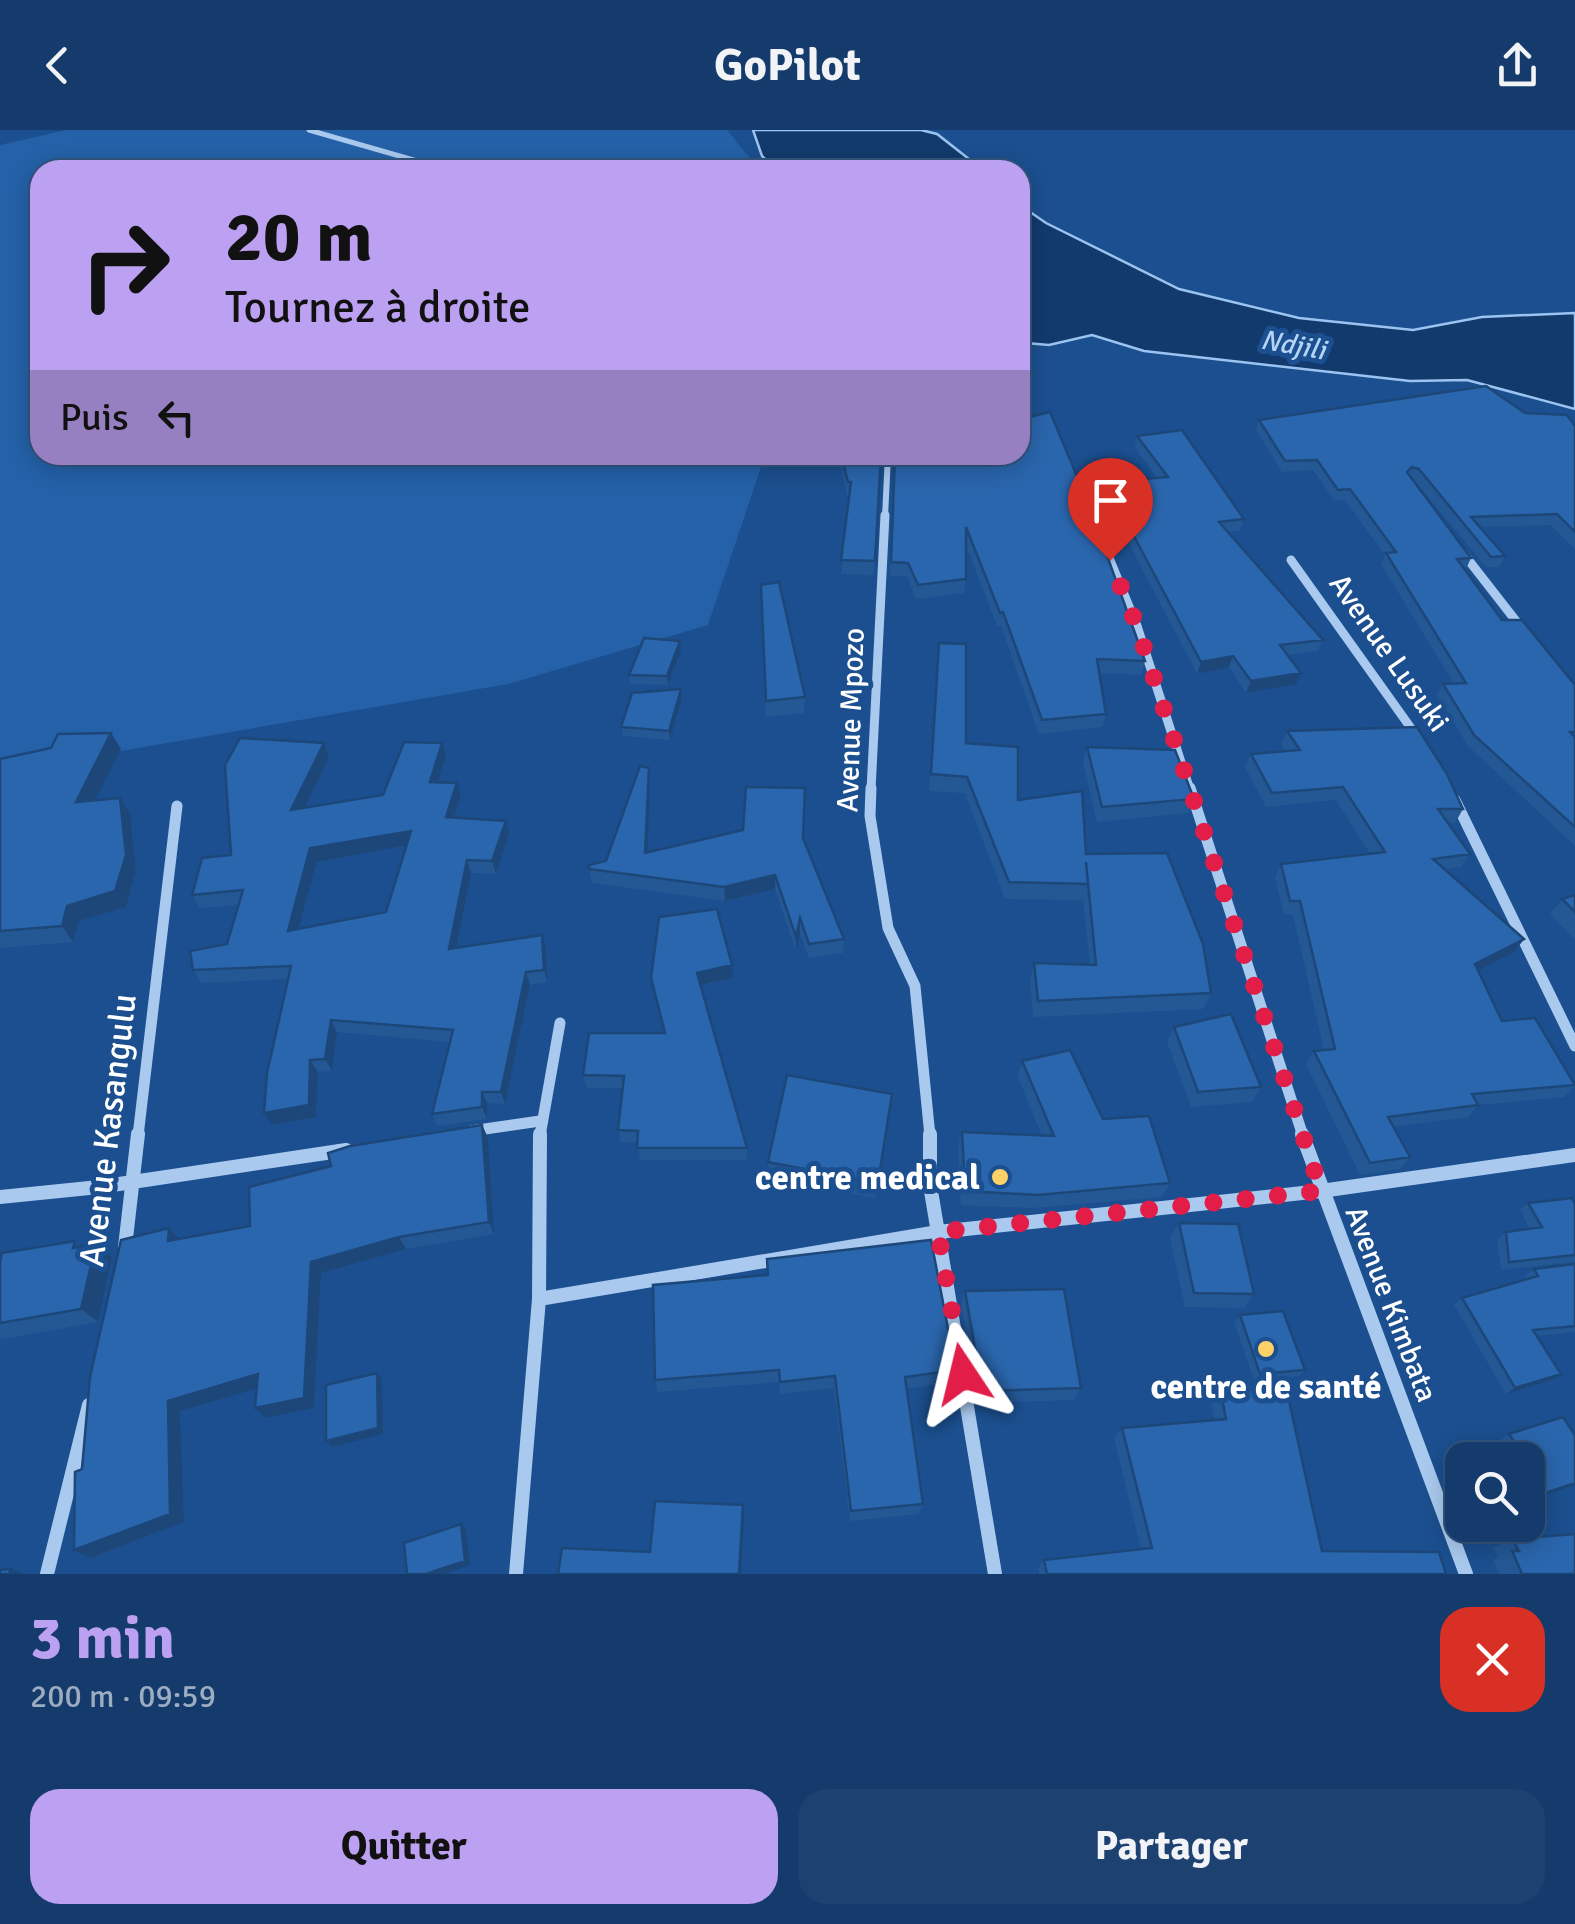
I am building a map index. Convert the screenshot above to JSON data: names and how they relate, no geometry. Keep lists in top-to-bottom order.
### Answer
{
  "streets": {
    "street": [
      "Avenue Lusuki",
      "Avenue Mpozo",
      "Avenue Kasangulu",
      "Avenue Kimbata"
    ]
  },
  "water": ["Ndjili"],
  "places": ["centre medical", "centre de santé"],
  "page": {
    "header": "GoPilot",
    "turn": ["20 m", "Tournez à droite"],
    "then": "Puis",
    "heading": ["3 min", "200 m · 09:59"],
    "buttons": ["Quitter", "Partager"]
  }
}
